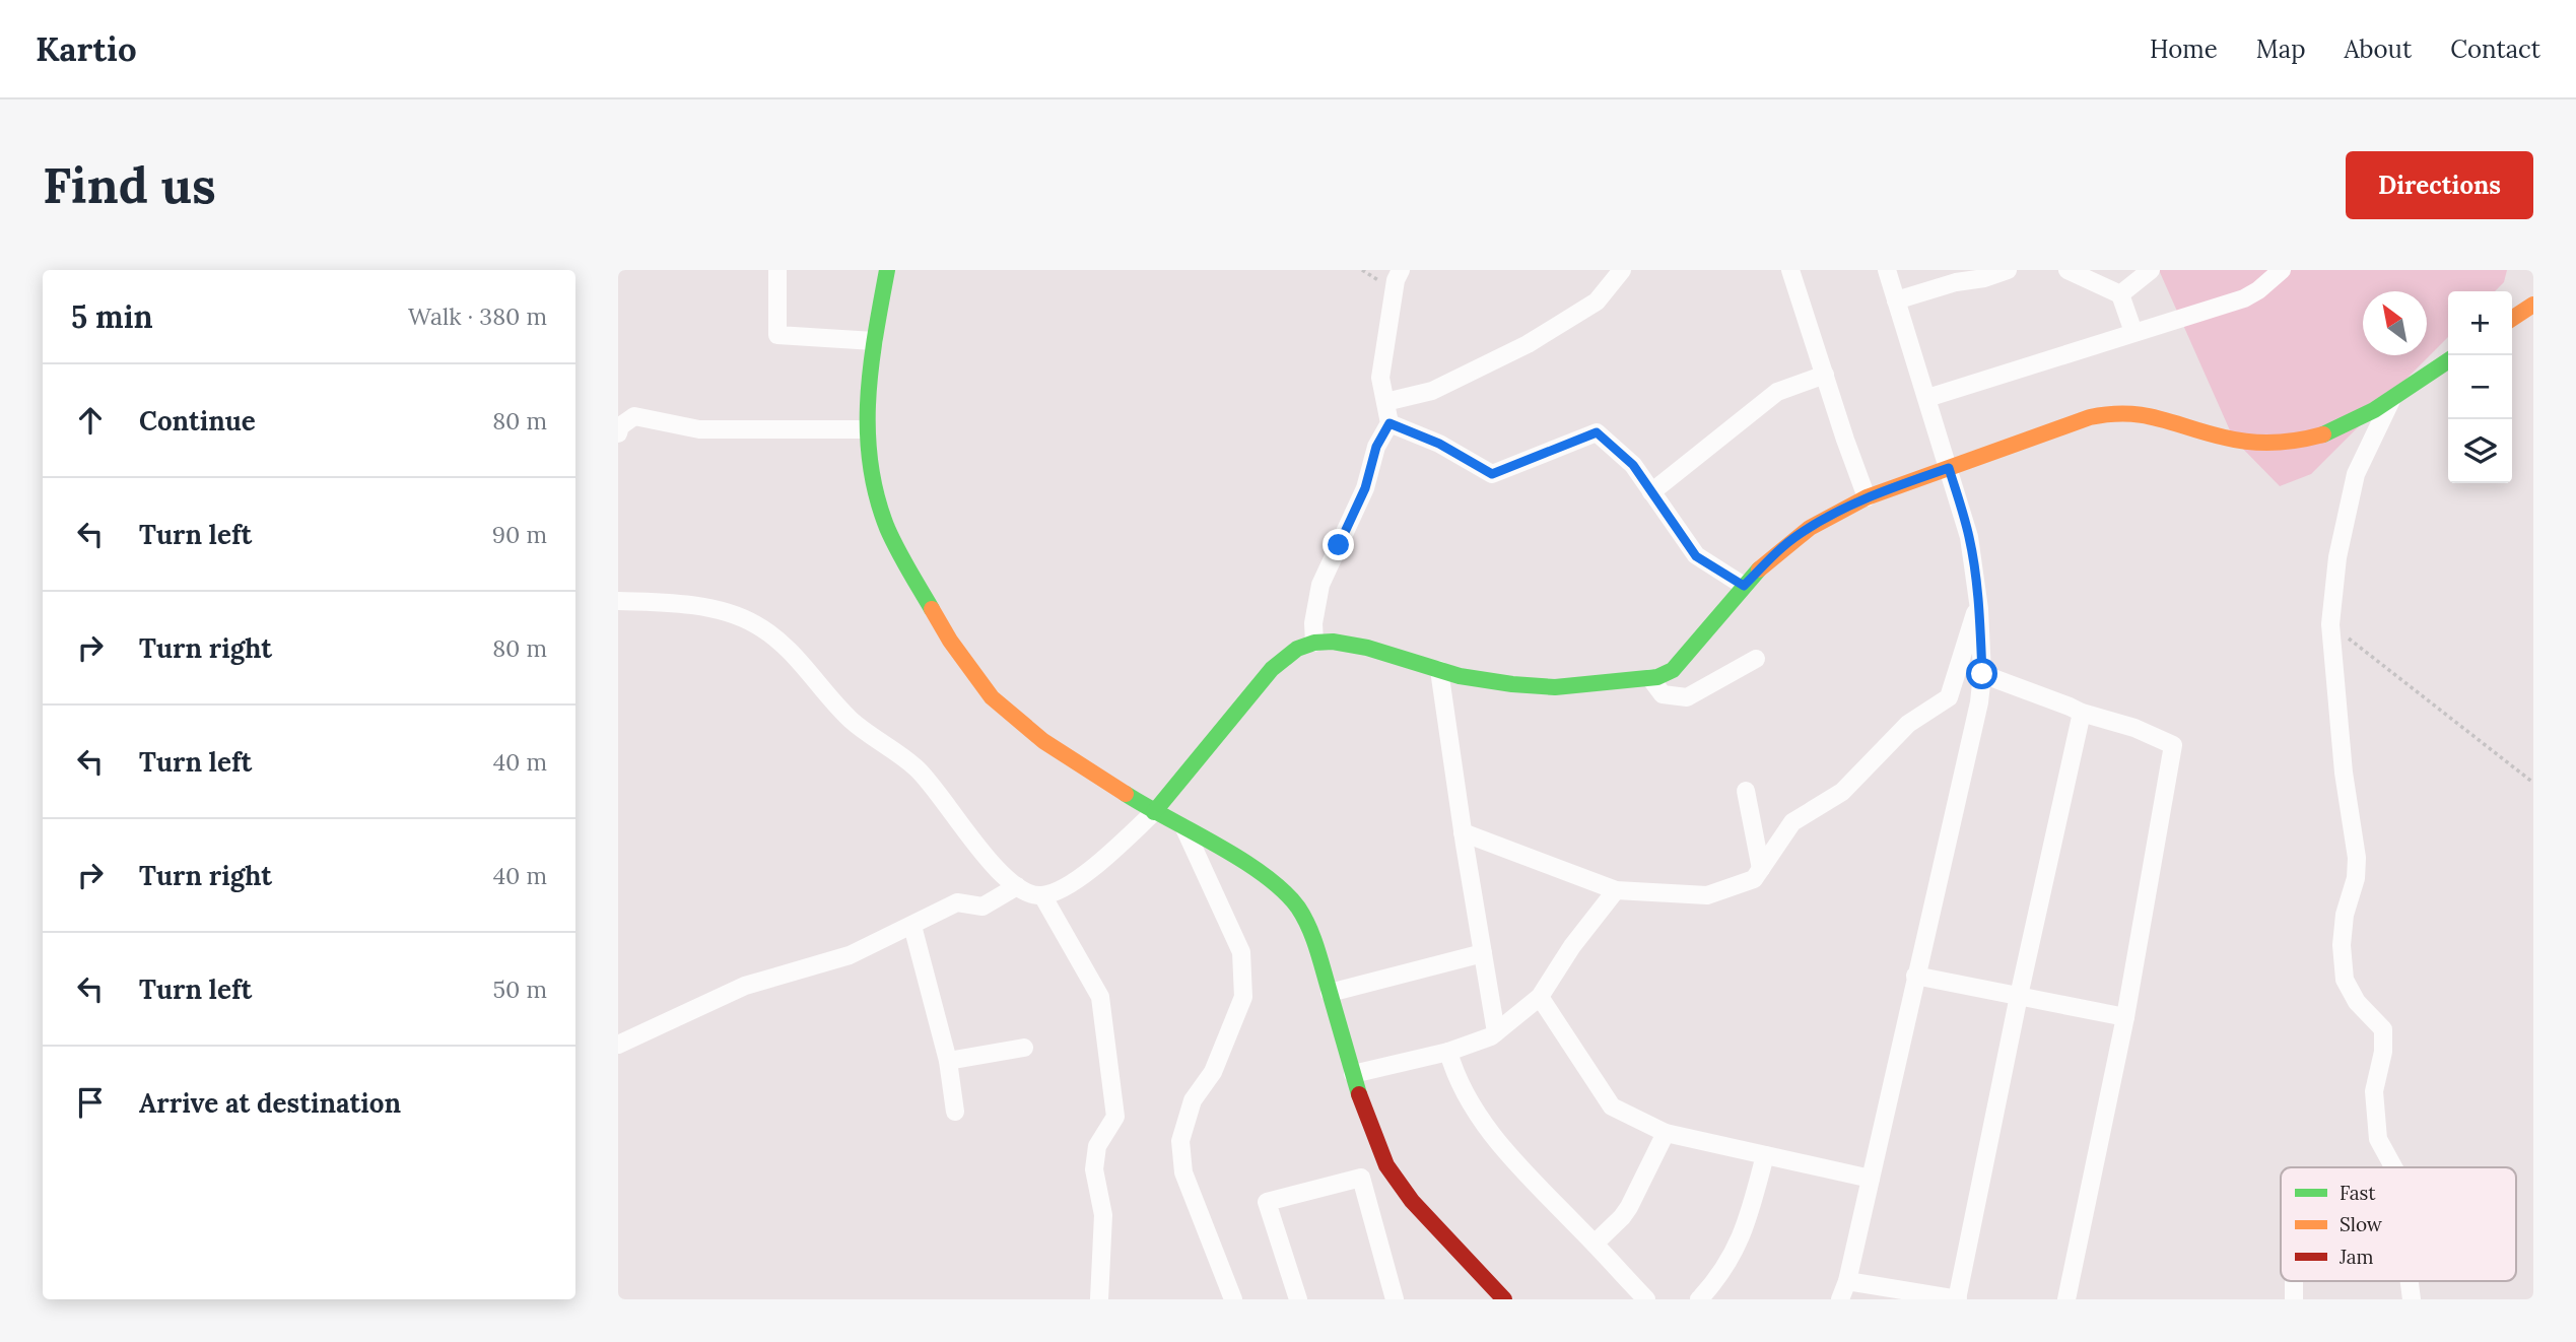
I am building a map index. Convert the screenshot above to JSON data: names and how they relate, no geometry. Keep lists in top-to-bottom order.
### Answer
{
  "legend": ["Fast", "Slow", "Jam"],
  "north": "top left",
  "page": {
    "header": "Kartio",
    "nav": [
      "Home",
      "Map",
      "About",
      "Contact"
    ],
    "buttons": "Directions",
    "title": "Find us",
    "heading": ["5 min", "Walk · 380 m"],
    "map_buttons": ["+", "−"],
    "list": [
      ["Continue", "80 m"],
      ["Turn left", "90 m"],
      ["Turn right", "80 m"],
      ["Turn left", "40 m"],
      ["Turn right", "40 m"],
      ["Turn left", "50 m"],
      "Arrive at destination"
    ]
  }
}
